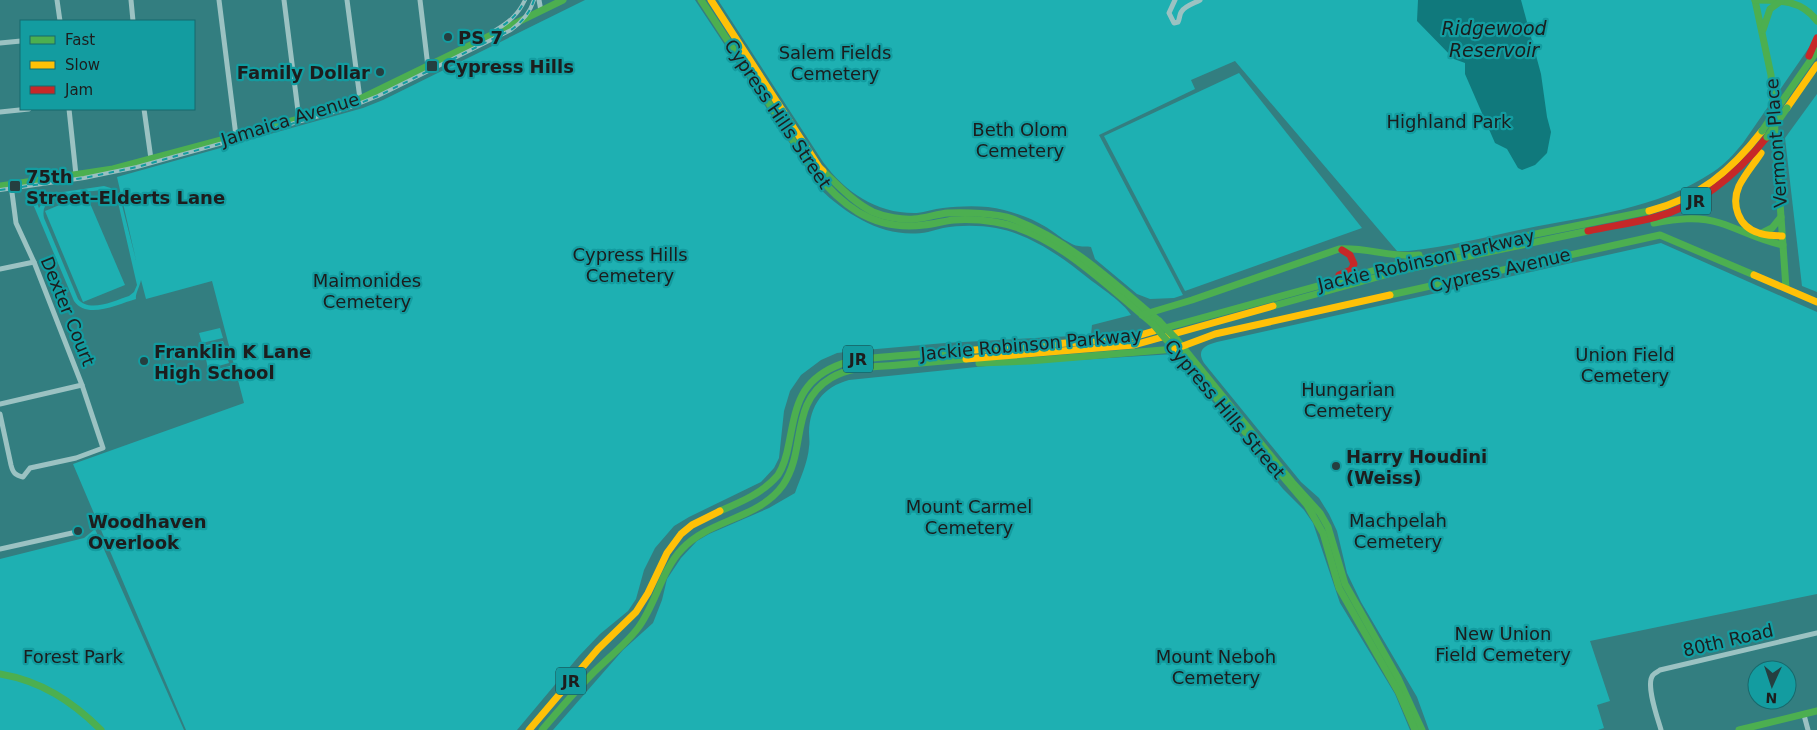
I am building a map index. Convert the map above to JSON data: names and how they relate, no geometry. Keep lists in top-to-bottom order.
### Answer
{
  "streets": {
    "main road": [
      "Cypress Hills Street",
      "Jamaica Avenue",
      "Vermont Place",
      "JR",
      "Jackie Robinson Parkway",
      "Cypress Avenue"
    ],
    "street": ["Dexter Court", "80th Road"]
  },
  "crossings": [
    ["Cypress Hills Street", "Cypress Avenue"],
    ["Jamaica Avenue", "Dexter Court"],
    ["Vermont Place", "Cypress Avenue"],
    ["Jackie Robinson Parkway", "Cypress Avenue"]
  ],
  "water": ["Ridgewood Reservoir"],
  "parks": [
    "Salem Fields Cemetery",
    "Highland Park",
    "Beth Olom Cemetery",
    "Cypress Hills Cemetery",
    "Maimonides Cemetery",
    "Union Field Cemetery",
    "Hungarian Cemetery",
    "Mount Carmel Cemetery",
    "Machpelah Cemetery",
    "New Union Field Cemetery",
    "Forest Park",
    "Mount Neboh Cemetery"
  ],
  "places": {
    "other": [
      "PS 7",
      "Family Dollar",
      "Franklin K Lane High School",
      "Harry Houdini (Weiss)",
      "Woodhaven Overlook"
    ],
    "transit": ["Cypress Hills", "75th Street–Elderts Lane"]
  },
  "legend": ["Fast", "Slow", "Jam"],
  "north": "bottom"
}
